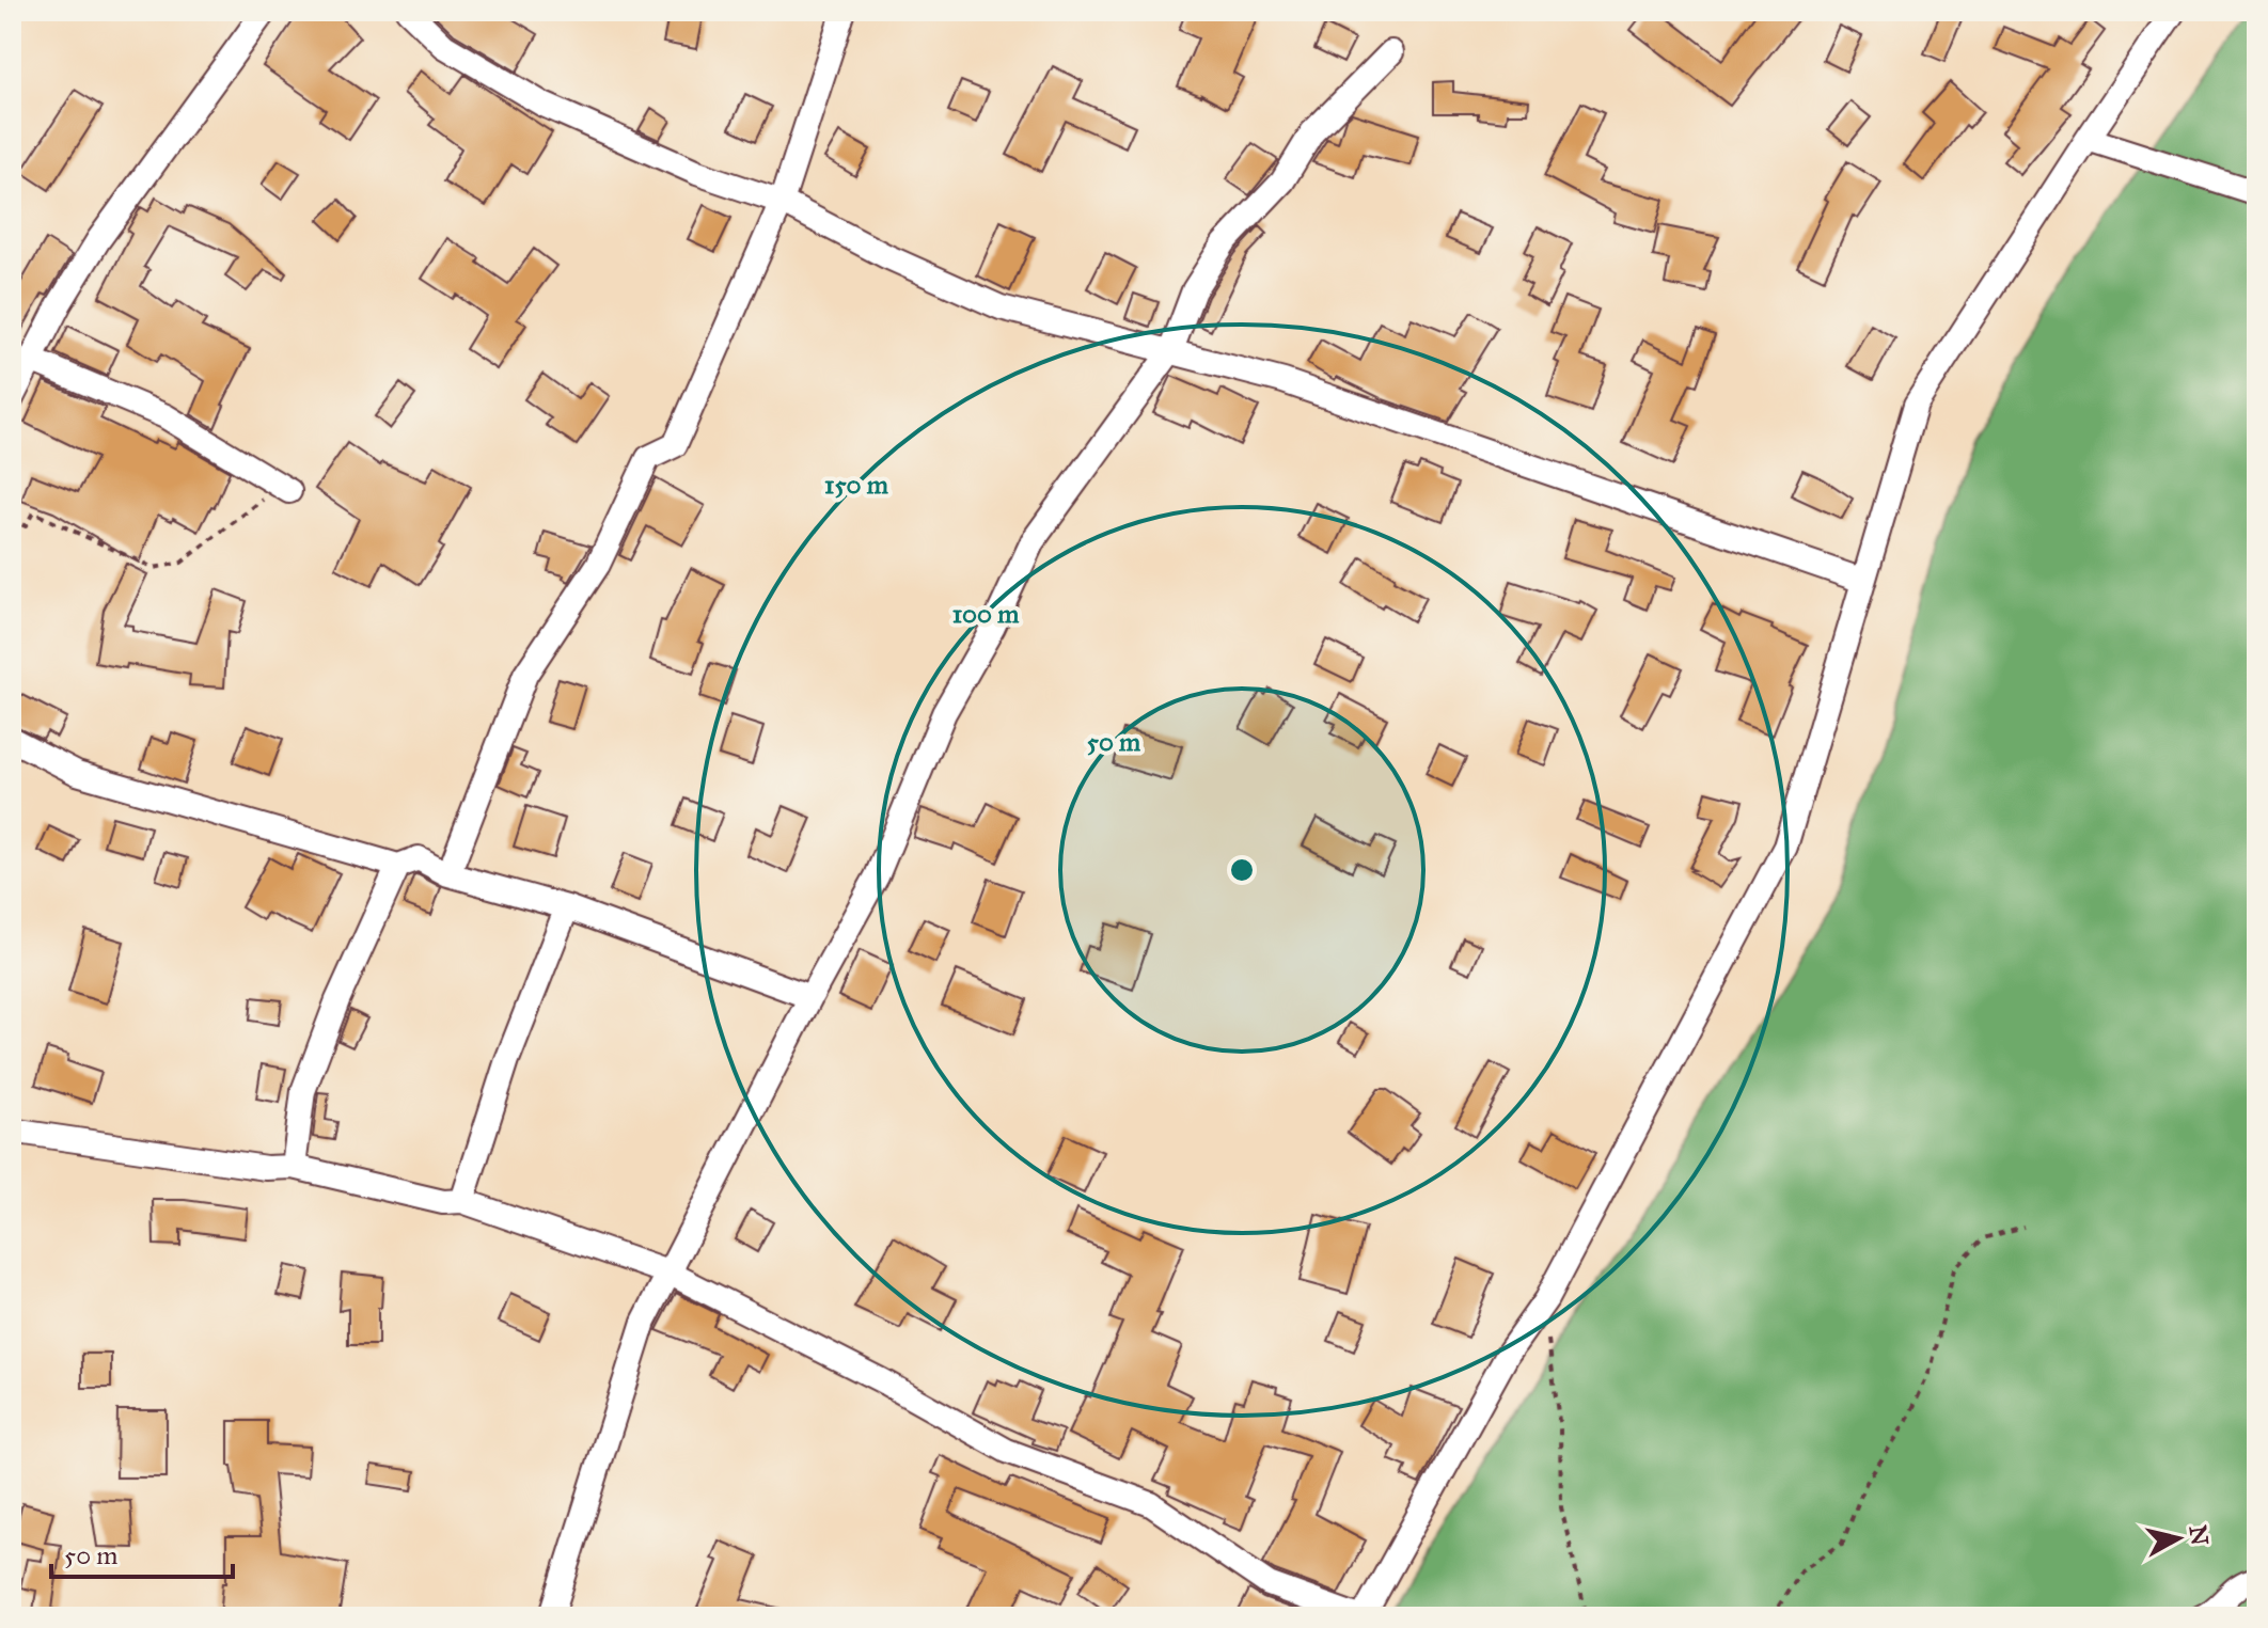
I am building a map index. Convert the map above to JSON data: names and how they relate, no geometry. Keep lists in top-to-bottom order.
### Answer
{
  "scale_bar": "50 m",
  "north": "right",
  "rings": ["150 m", "100 m", "50 m"]
}
